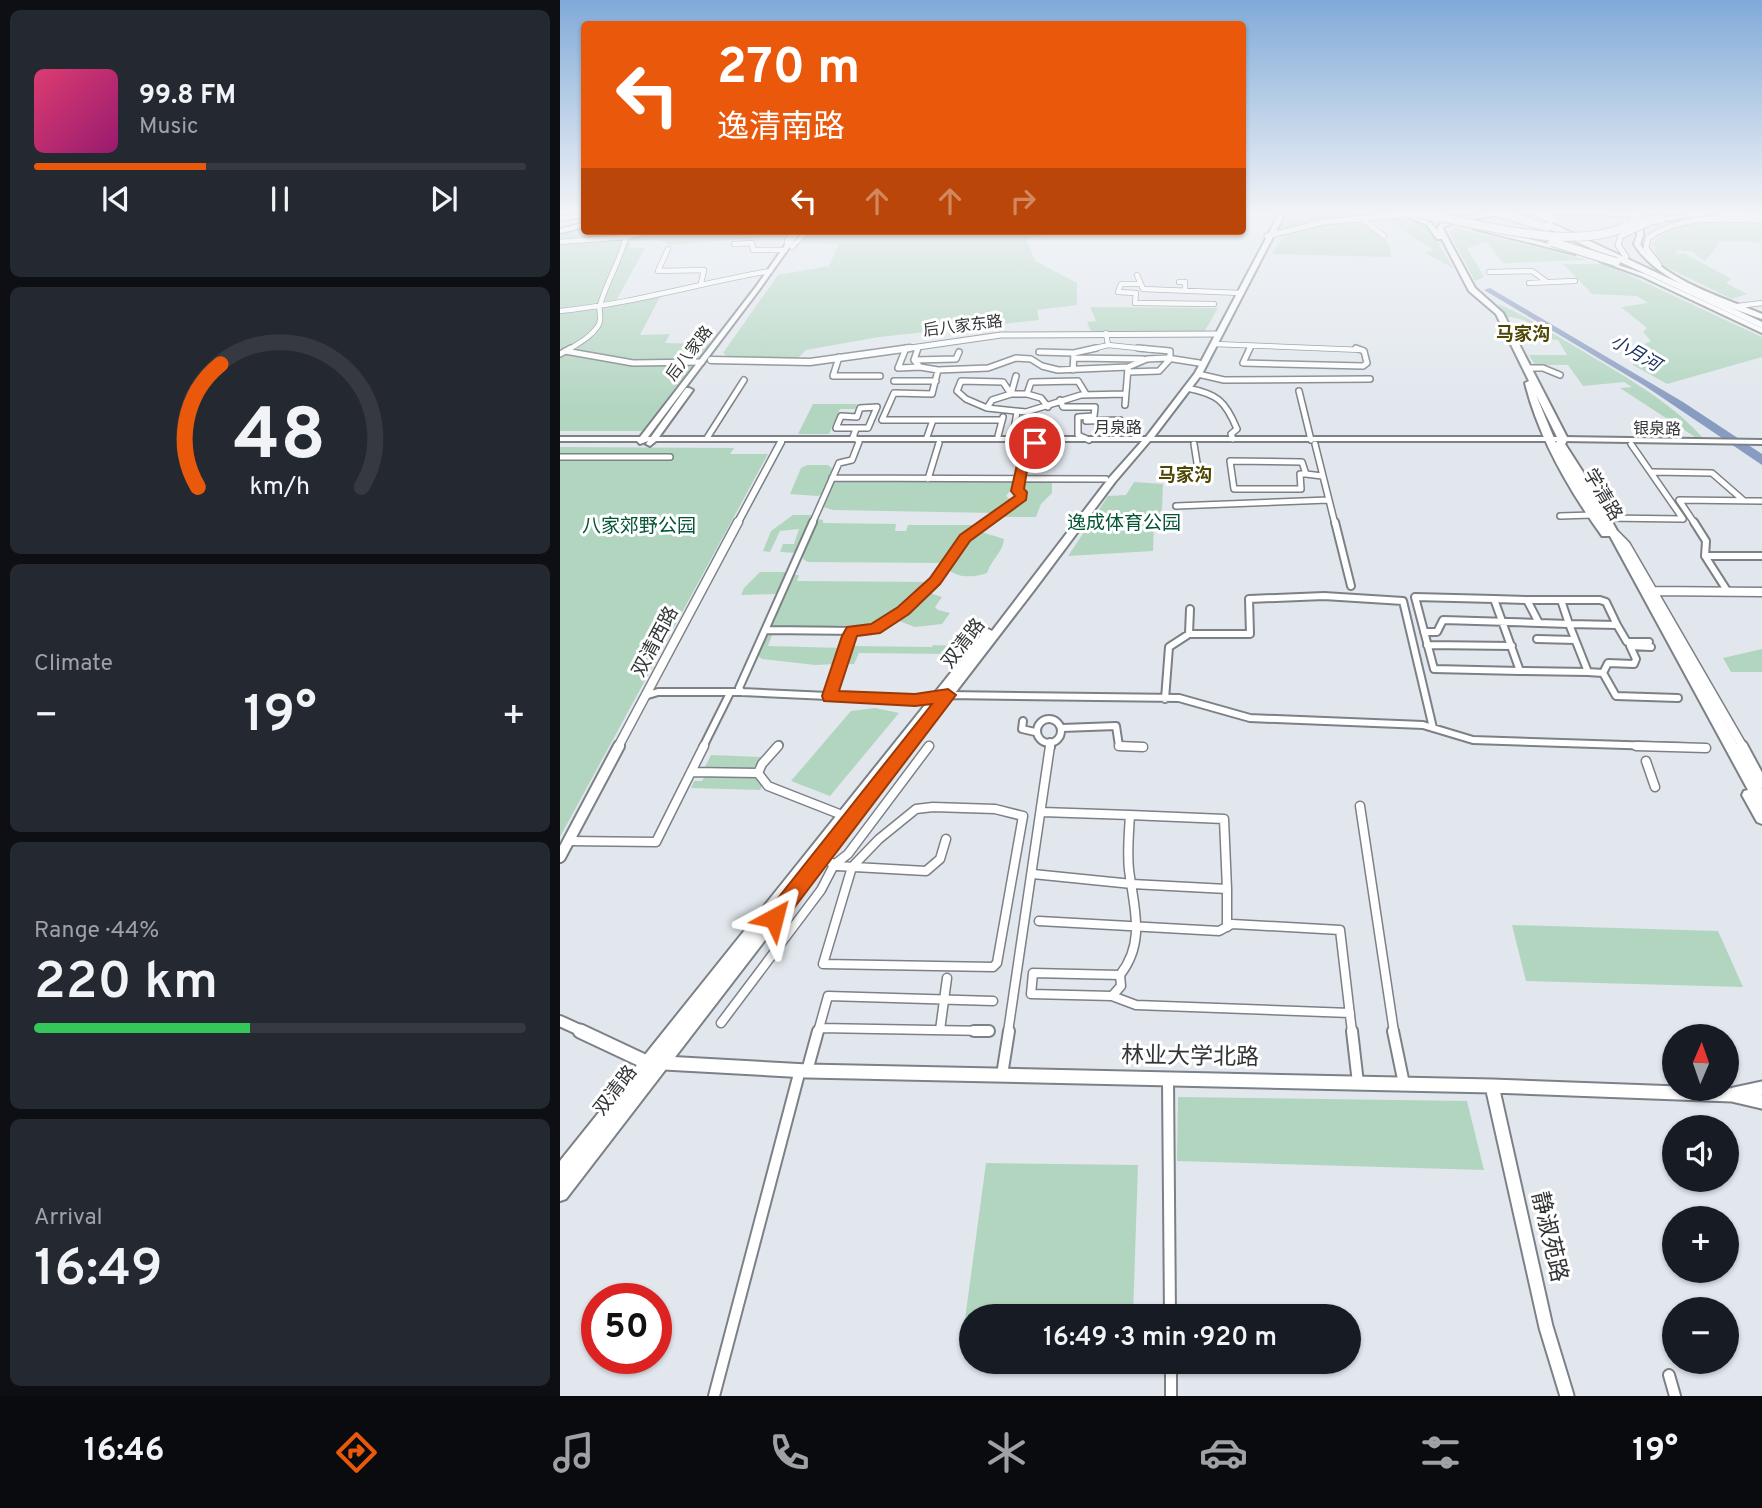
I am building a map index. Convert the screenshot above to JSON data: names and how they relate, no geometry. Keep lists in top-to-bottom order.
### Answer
{
  "streets": {
    "main road": [
      "后八家路",
      "月泉路",
      "银泉路",
      "学清路",
      "双清路"
    ],
    "street": [
      "后八家东路",
      "双清西路",
      "林业大学北路",
      "静淑苑路"
    ]
  },
  "crossings": [
    ["后八家东路", "后八家路"],
    ["后八家东路", "双清路"],
    ["后八家路", "月泉路"],
    ["月泉路", "银泉路"],
    ["月泉路", "学清路"],
    ["月泉路", "双清西路"],
    ["月泉路", "双清路"],
    ["银泉路", "学清路"],
    ["双清路", "林业大学北路"],
    ["林业大学北路", "静淑苑路"]
  ],
  "districts": ["马家沟", "马家沟"],
  "water": ["小月河"],
  "parks": ["逸成体育公园", "八家郊野公园"],
  "north": "top",
  "page": {
    "turn": ["270 m", "逸清南路"],
    "song": ["99.8 FM", "Music"],
    "tile": [
      "Climate",
      ["Range · 44%", "220 km"],
      ["Arrival", "16:49"]
    ],
    "heat": ["−", "19°", "+"],
    "map_buttons": ["+", "−"],
    "limit": "50",
    "trip": "16:49 · 3 min · 920 m",
    "tabs": ["16:46", "19°"],
    "gauge": ["48", "km/h"]
  }
}
